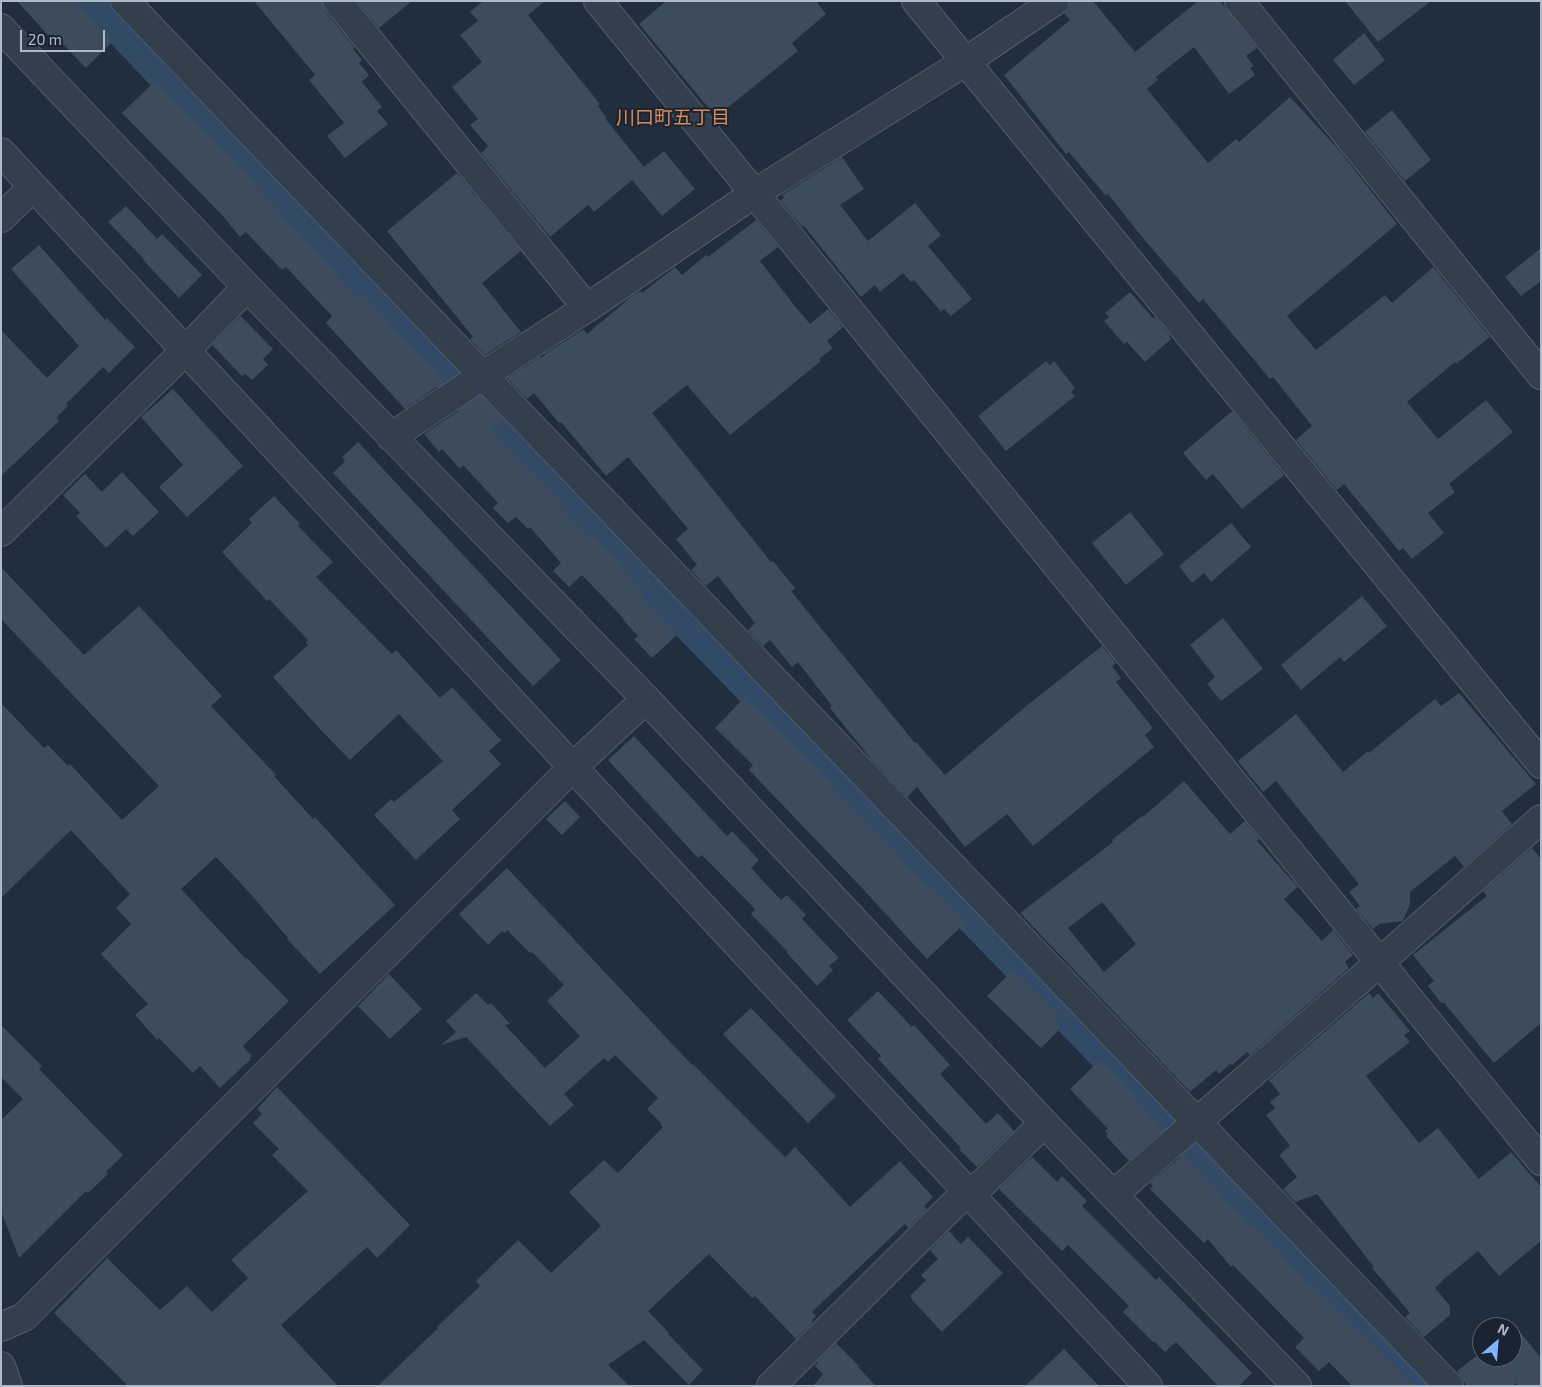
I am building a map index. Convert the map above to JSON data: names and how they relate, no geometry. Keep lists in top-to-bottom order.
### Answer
{
  "districts": ["川口町五丁目"],
  "scale_bar": "20 m",
  "north": "top right"
}
